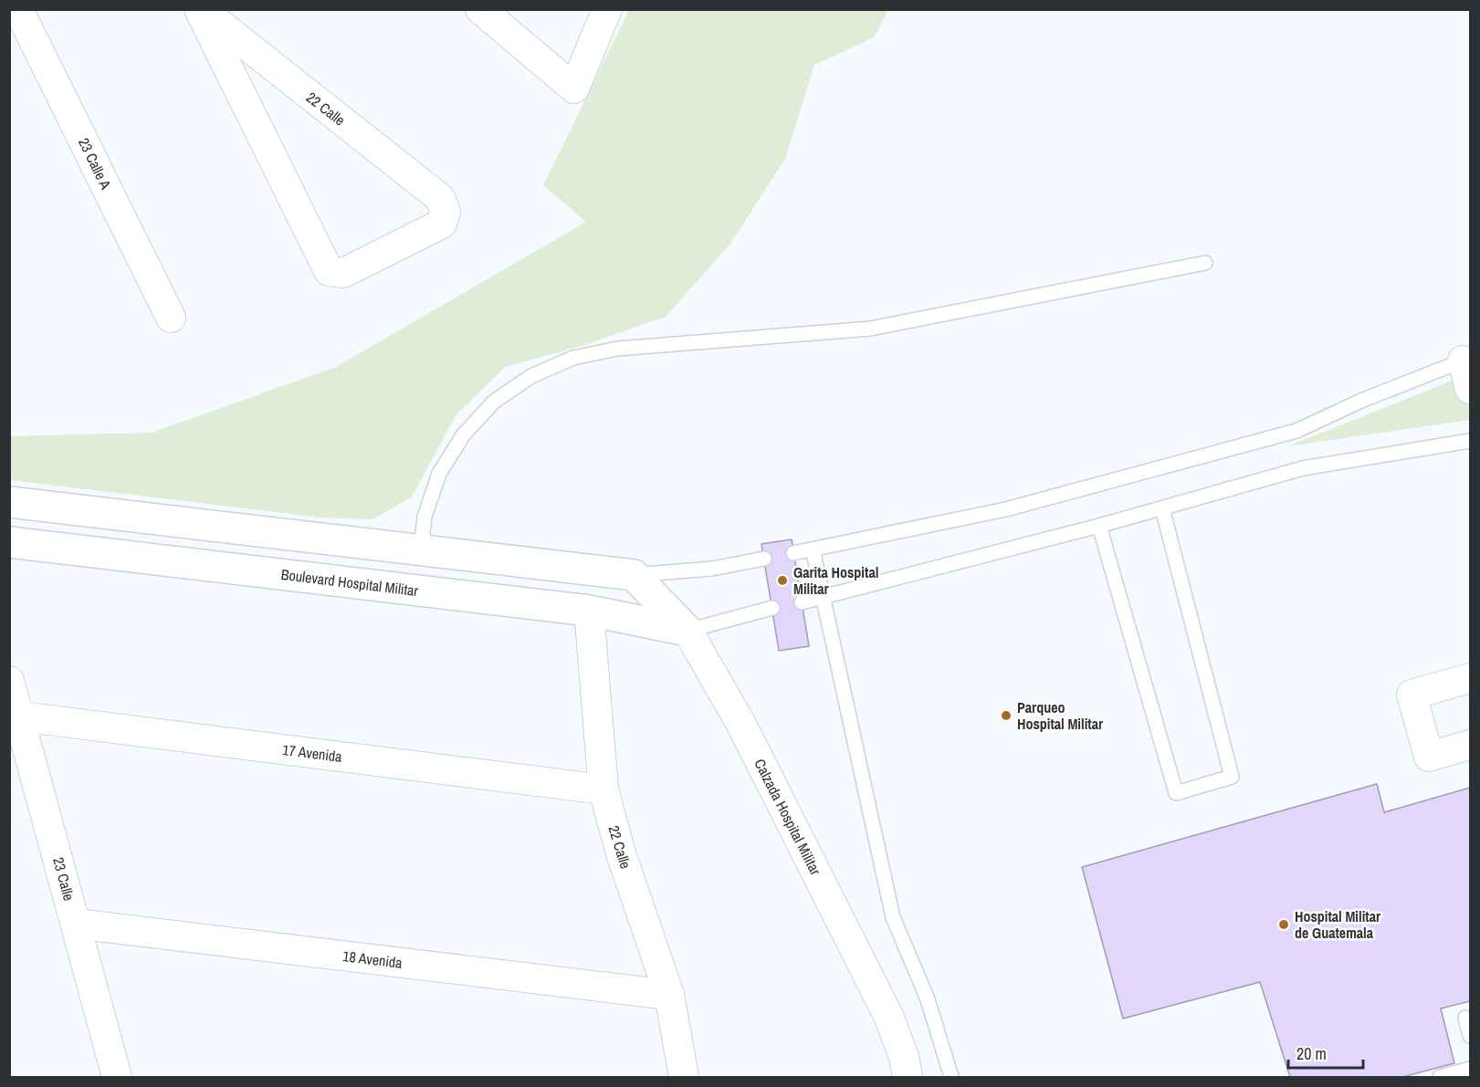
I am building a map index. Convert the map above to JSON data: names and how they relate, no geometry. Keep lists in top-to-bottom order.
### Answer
{
  "streets": {
    "main road": ["Boulevard Hospital Militar", "Calzada Hospital Militar"],
    "street": [
      "22 Calle",
      "23 Calle A",
      "17 Avenida",
      "23 Calle",
      "18 Avenida"
    ]
  },
  "crossings": [
    ["22 Calle", "Boulevard Hospital Militar"],
    ["22 Calle", "17 Avenida"],
    ["22 Calle", "18 Avenida"],
    ["Boulevard Hospital Militar", "Calzada Hospital Militar"],
    ["17 Avenida", "23 Calle"],
    ["23 Calle", "18 Avenida"]
  ],
  "places": ["Garita Hospital Militar", "Parqueo Hospital Militar", "Hospital Militar de Guatemala"],
  "scale_bar": "20 m"
}
